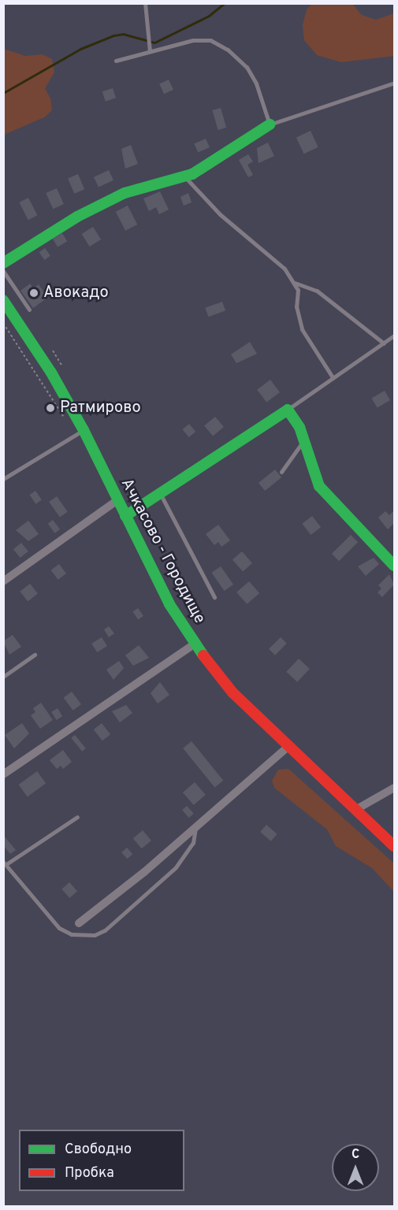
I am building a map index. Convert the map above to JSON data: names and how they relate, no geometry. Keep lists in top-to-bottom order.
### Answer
{
  "streets": {
    "street": ["Ачкасово - Городище"]
  },
  "places": ["Авокадо", "Ратмирово"],
  "legend": ["Свободно", "Пробка"],
  "north": "top"
}
